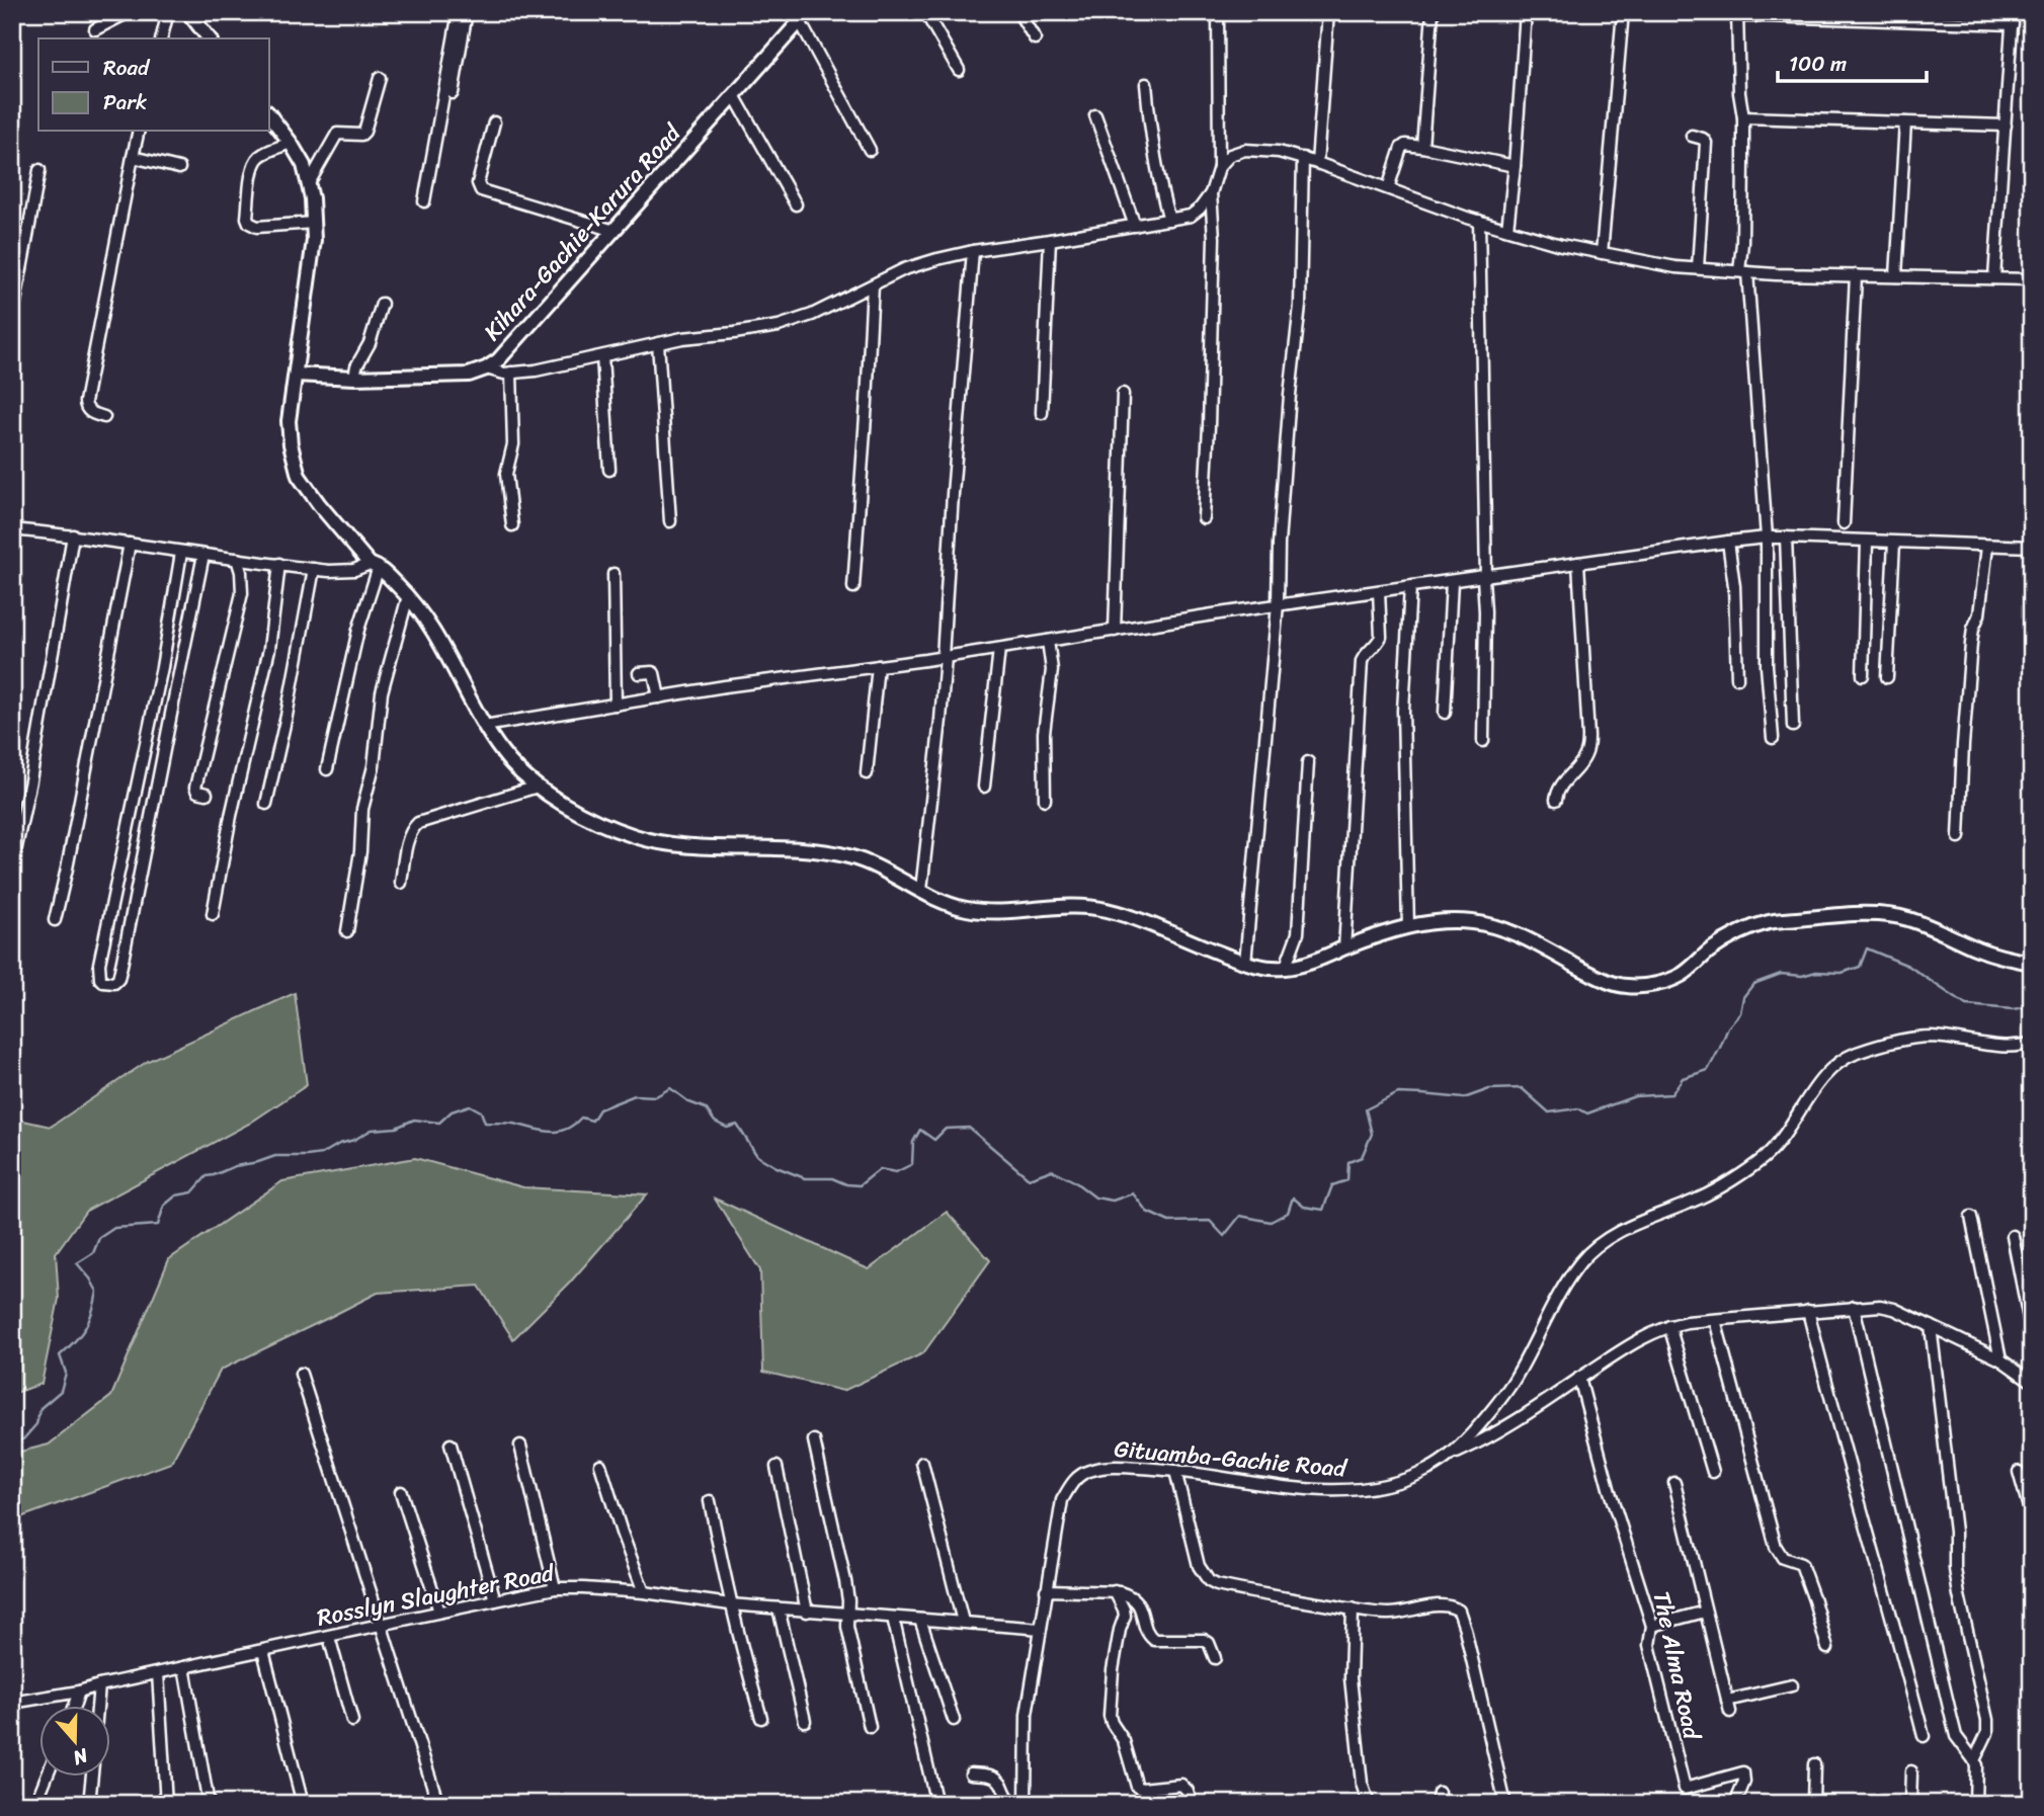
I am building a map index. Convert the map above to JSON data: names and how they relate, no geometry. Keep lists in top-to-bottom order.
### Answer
{
  "streets": {
    "main road": ["Kihara-Gachie-Karura Road"],
    "street": ["Gituamba-Gachie Road", "Rosslyn Slaughter Road", "The Alma Road"]
  },
  "crossings": [
    ["Gituamba-Gachie Road", "Rosslyn Slaughter Road"]
  ],
  "legend": ["Road", "Park"],
  "scale_bar": "100 m",
  "north": "bottom"
}
